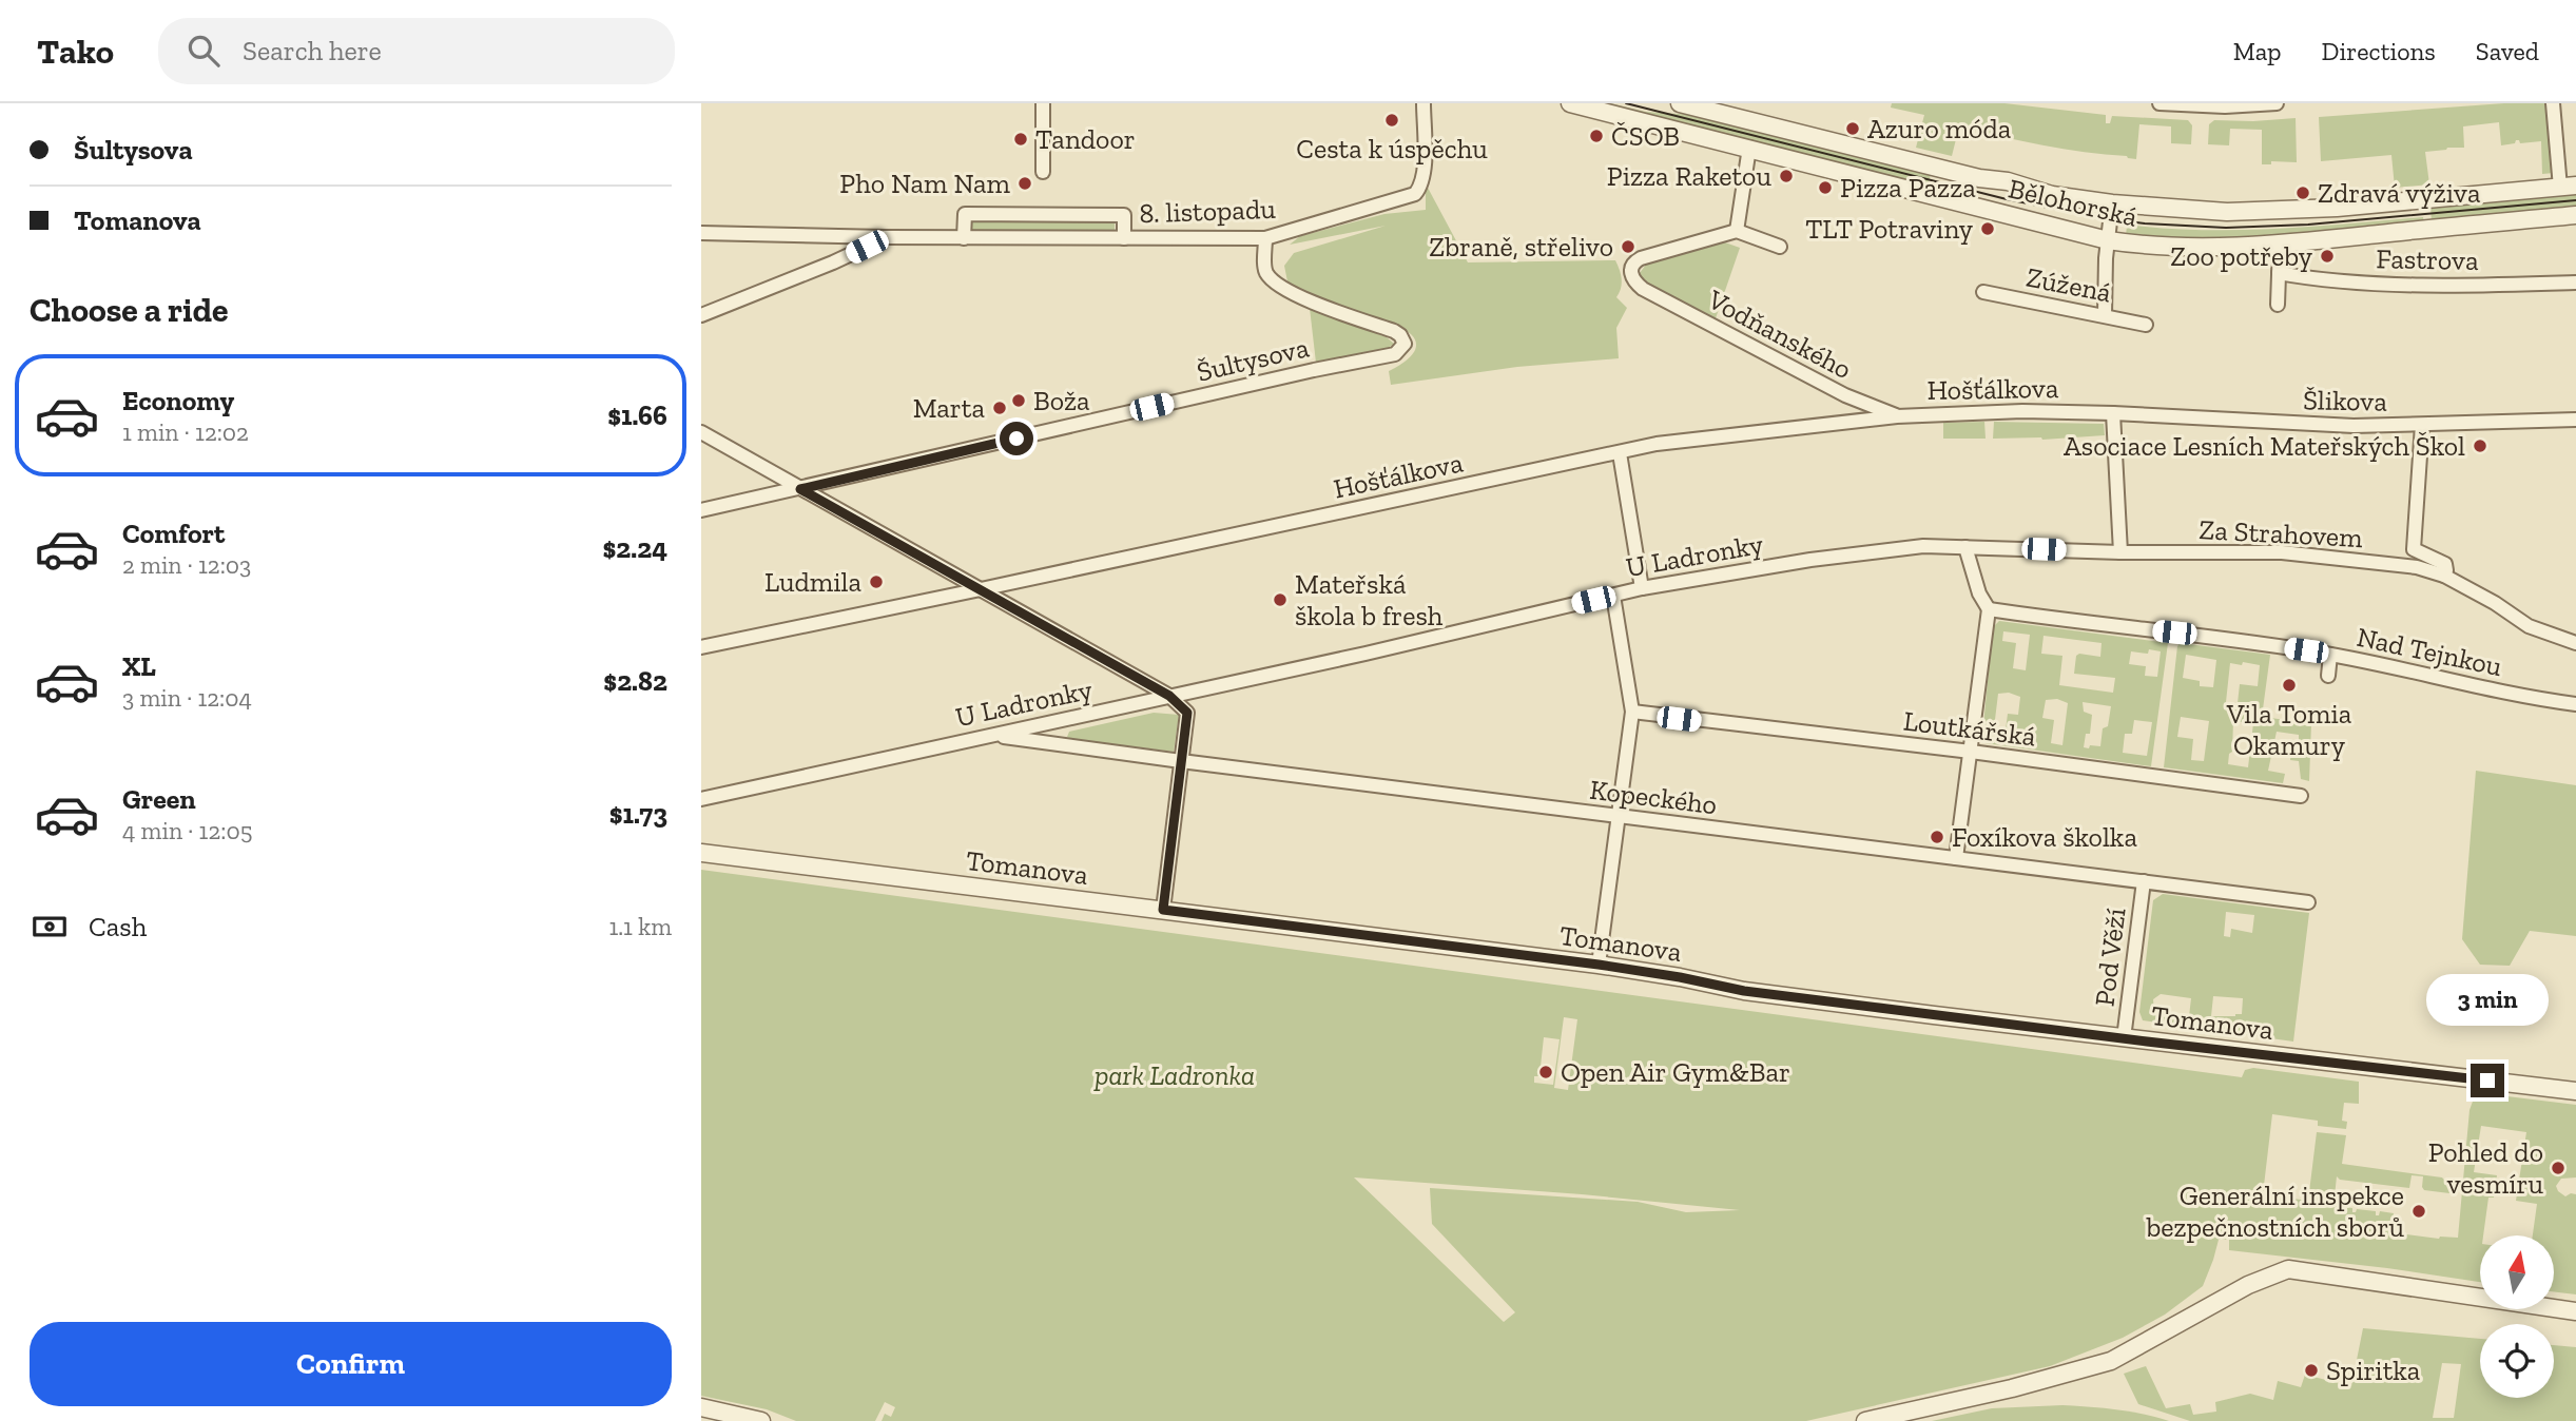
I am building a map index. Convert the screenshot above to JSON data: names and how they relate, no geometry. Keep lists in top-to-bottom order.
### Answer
{
  "streets": {
    "street": [
      "Bělohorská",
      "8. listopadu",
      "Fastrova",
      "Zúžená",
      "Vodňanského",
      "Šultysova",
      "Hošťálkova",
      "Šlikova",
      "Za Strahovem",
      "U Ladronky",
      "Nad Tejnkou",
      "Loutkářská",
      "Kopeckého",
      "Tomanova",
      "Pod Věží"
    ]
  },
  "crossings": [
    ["8. listopadu", "Šultysova"],
    ["Vodňanského", "Hošťálkova"],
    ["Hošťálkova", "Šlikova"],
    ["Za Strahovem", "U Ladronky"],
    ["U Ladronky", "Kopeckého"],
    ["Kopeckého", "Pod Věží"],
    ["Tomanova", "Pod Věží"]
  ],
  "parks": ["park Ladronka"],
  "places": [
    "Cesta k úspěchu",
    "Azuro móda",
    "ČSOB",
    "Tandoor",
    "Pizza Raketou",
    "Pho Nam Nam",
    "Pizza Pazza",
    "Zdravá výživa",
    "TLT Potraviny",
    "Zbraně, střelivo",
    "Zoo potřeby",
    "Boža",
    "Marta",
    "Asociace Lesních Mateřských Škol",
    "Ludmila",
    "Mateřská škola b fresh",
    "Vila Tomia Okamury",
    "Foxíkova školka",
    "Open Air Gym&Bar",
    "Pohled do vesmíru",
    "Generální inspekce bezpečnostních sborů",
    "Spiritka"
  ],
  "north": "top",
  "page": {
    "header": "Tako",
    "search": "Search here",
    "nav": ["Map", "Directions", "Saved"],
    "banner": ["Šultysova", "Tomanova"],
    "heading": "Choose a ride",
    "list": [
      {
        "name": "Economy",
        "note": "1 min · 12:02",
        "value": "$1.66"
      },
      {
        "name": "Comfort",
        "note": "2 min · 12:03",
        "value": "$2.24"
      },
      {
        "name": "XL",
        "note": "3 min · 12:04",
        "value": "$2.82"
      },
      {
        "name": "Green",
        "note": "4 min · 12:05",
        "value": "$1.73"
      }
    ],
    "pay": ["Cash", "1.1 km"],
    "bubble": "3 min",
    "buttons": "Confirm"
  }
}
